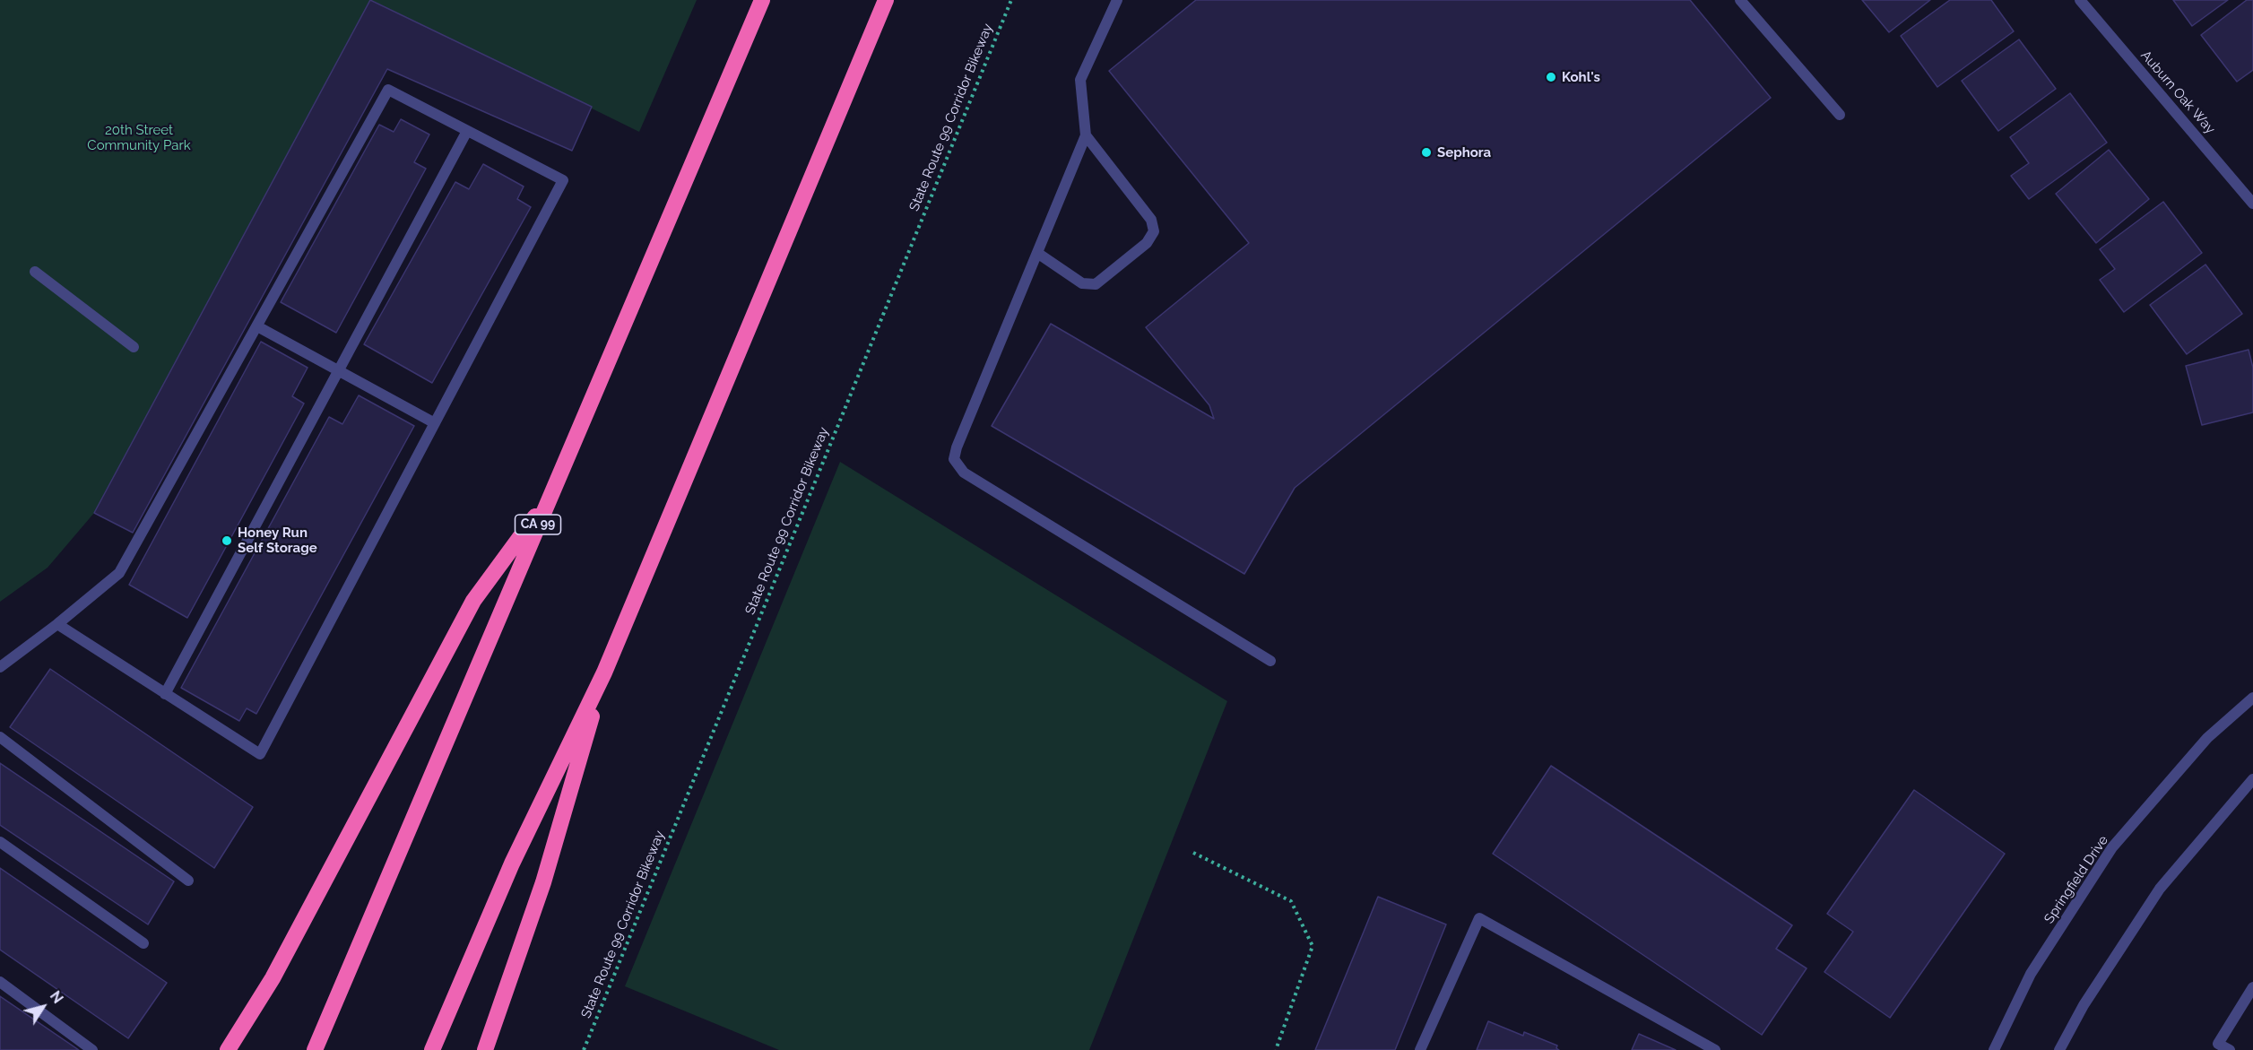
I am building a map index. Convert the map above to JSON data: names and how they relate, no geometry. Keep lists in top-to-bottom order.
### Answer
{
  "streets": {
    "highway": ["CA 99"],
    "street": ["Auburn Oak Way", "Springfield Drive"],
    "path": ["State Route 99 Corridor Bikeway"]
  },
  "parks": ["20th Street Community Park"],
  "places": ["Kohl's", "Sephora", "Honey Run Self Storage"],
  "north": "top right"
}
